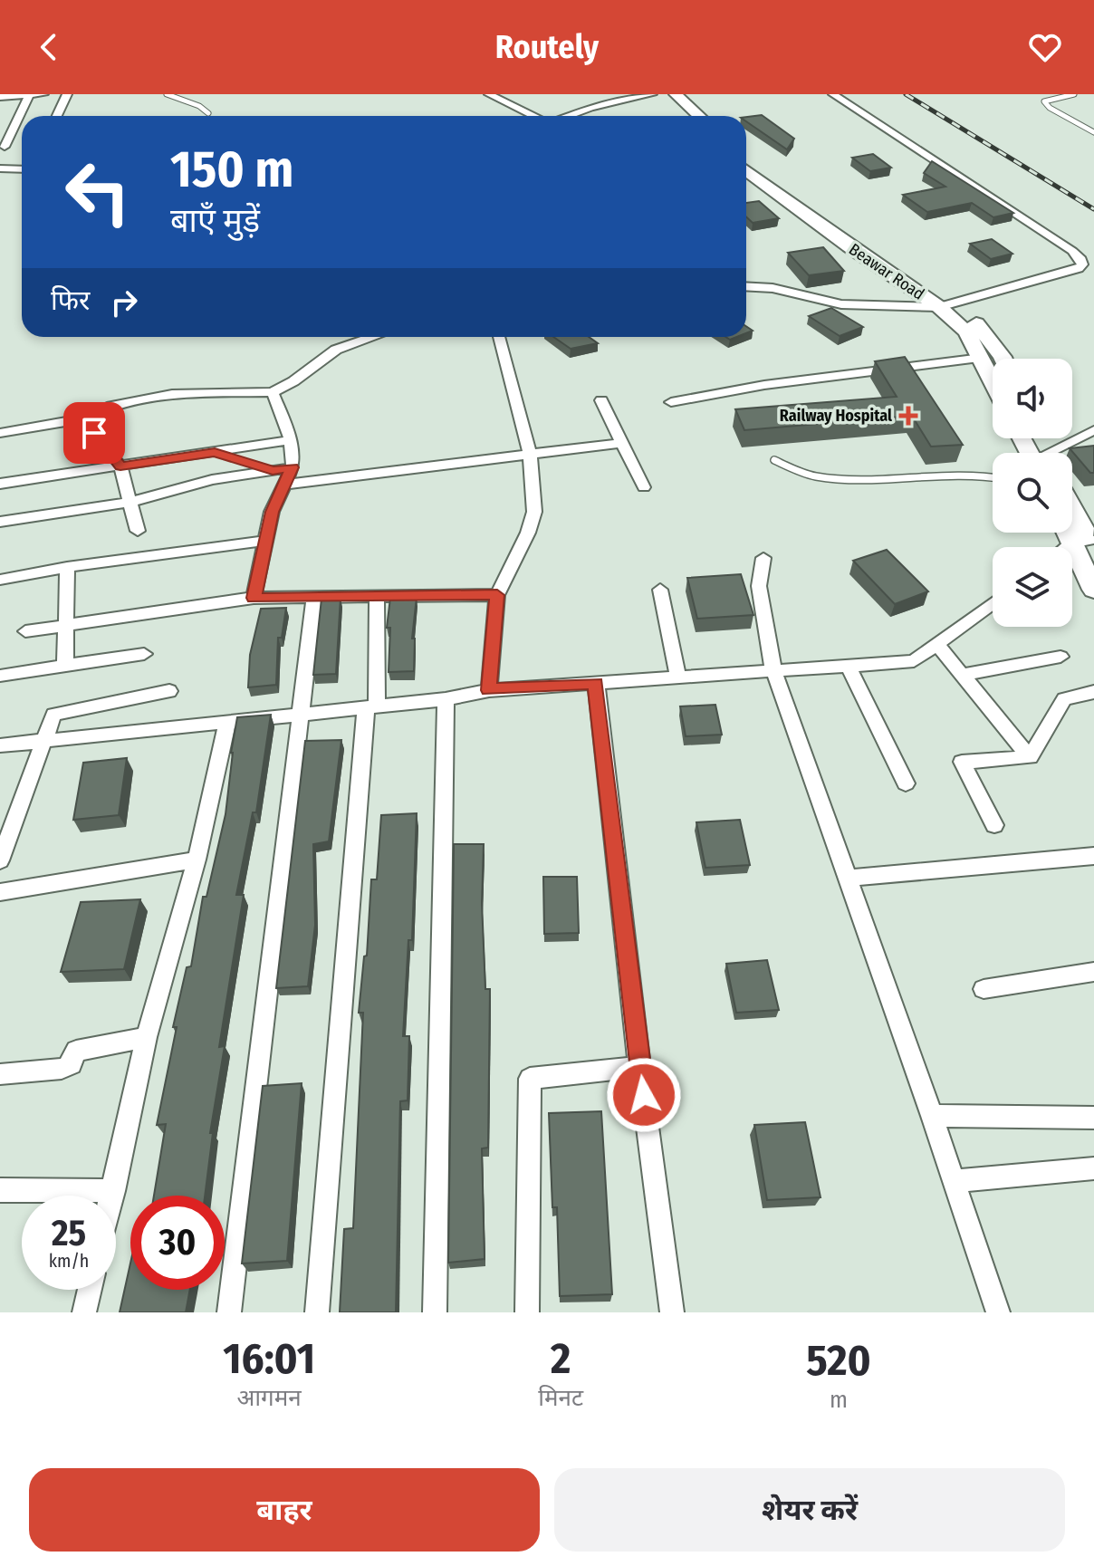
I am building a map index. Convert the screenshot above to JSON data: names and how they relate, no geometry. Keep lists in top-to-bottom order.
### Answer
{
  "streets": {
    "main road": ["Beawar Road"]
  },
  "places": {
    "health": ["Railway Hospital"]
  },
  "page": {
    "header": "Routely",
    "turn": ["150 m", "बाएँ मुड़ें"],
    "then": "फिर",
    "speed": "25 km/h",
    "limit": "30",
    "eta": [
      "16:01",
      "आगमन",
      "2",
      "मिनट",
      "520",
      "m"
    ],
    "buttons": ["बाहर", "शेयर करें"]
  }
}
